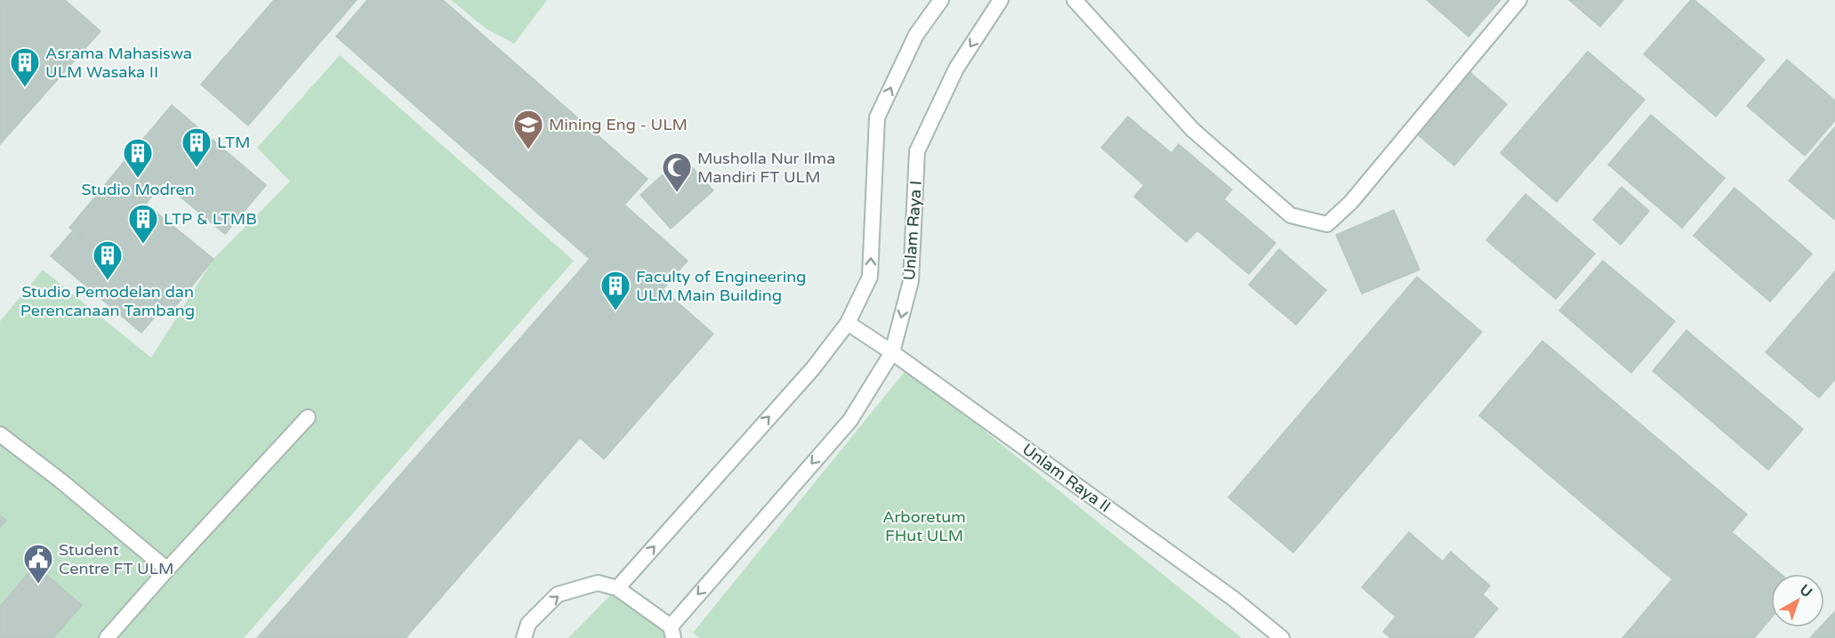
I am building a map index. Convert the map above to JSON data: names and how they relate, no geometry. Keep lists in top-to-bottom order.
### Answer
{
  "streets": {
    "lane": ["Unlam Raya I", "Unlam Raya II"]
  },
  "crossings": [
    ["Unlam Raya I", "Unlam Raya II"]
  ],
  "parks": ["Arboretum FHut ULM"],
  "places": {
    "building": [
      "Asrama Mahasiswa ULM Wasaka II",
      "LTM",
      "Studio Modren",
      "LTP & LTMB",
      "Studio Pemodelan dan Perencanaan Tambang",
      "Faculty of Engineering ULM Main Building"
    ],
    "school or university": ["Mining Eng - ULM"],
    "mosque": ["Musholla Nur Ilma Mandiri FT ULM"],
    "public building": ["Student Centre FT ULM"]
  },
  "north": "top right"
}
